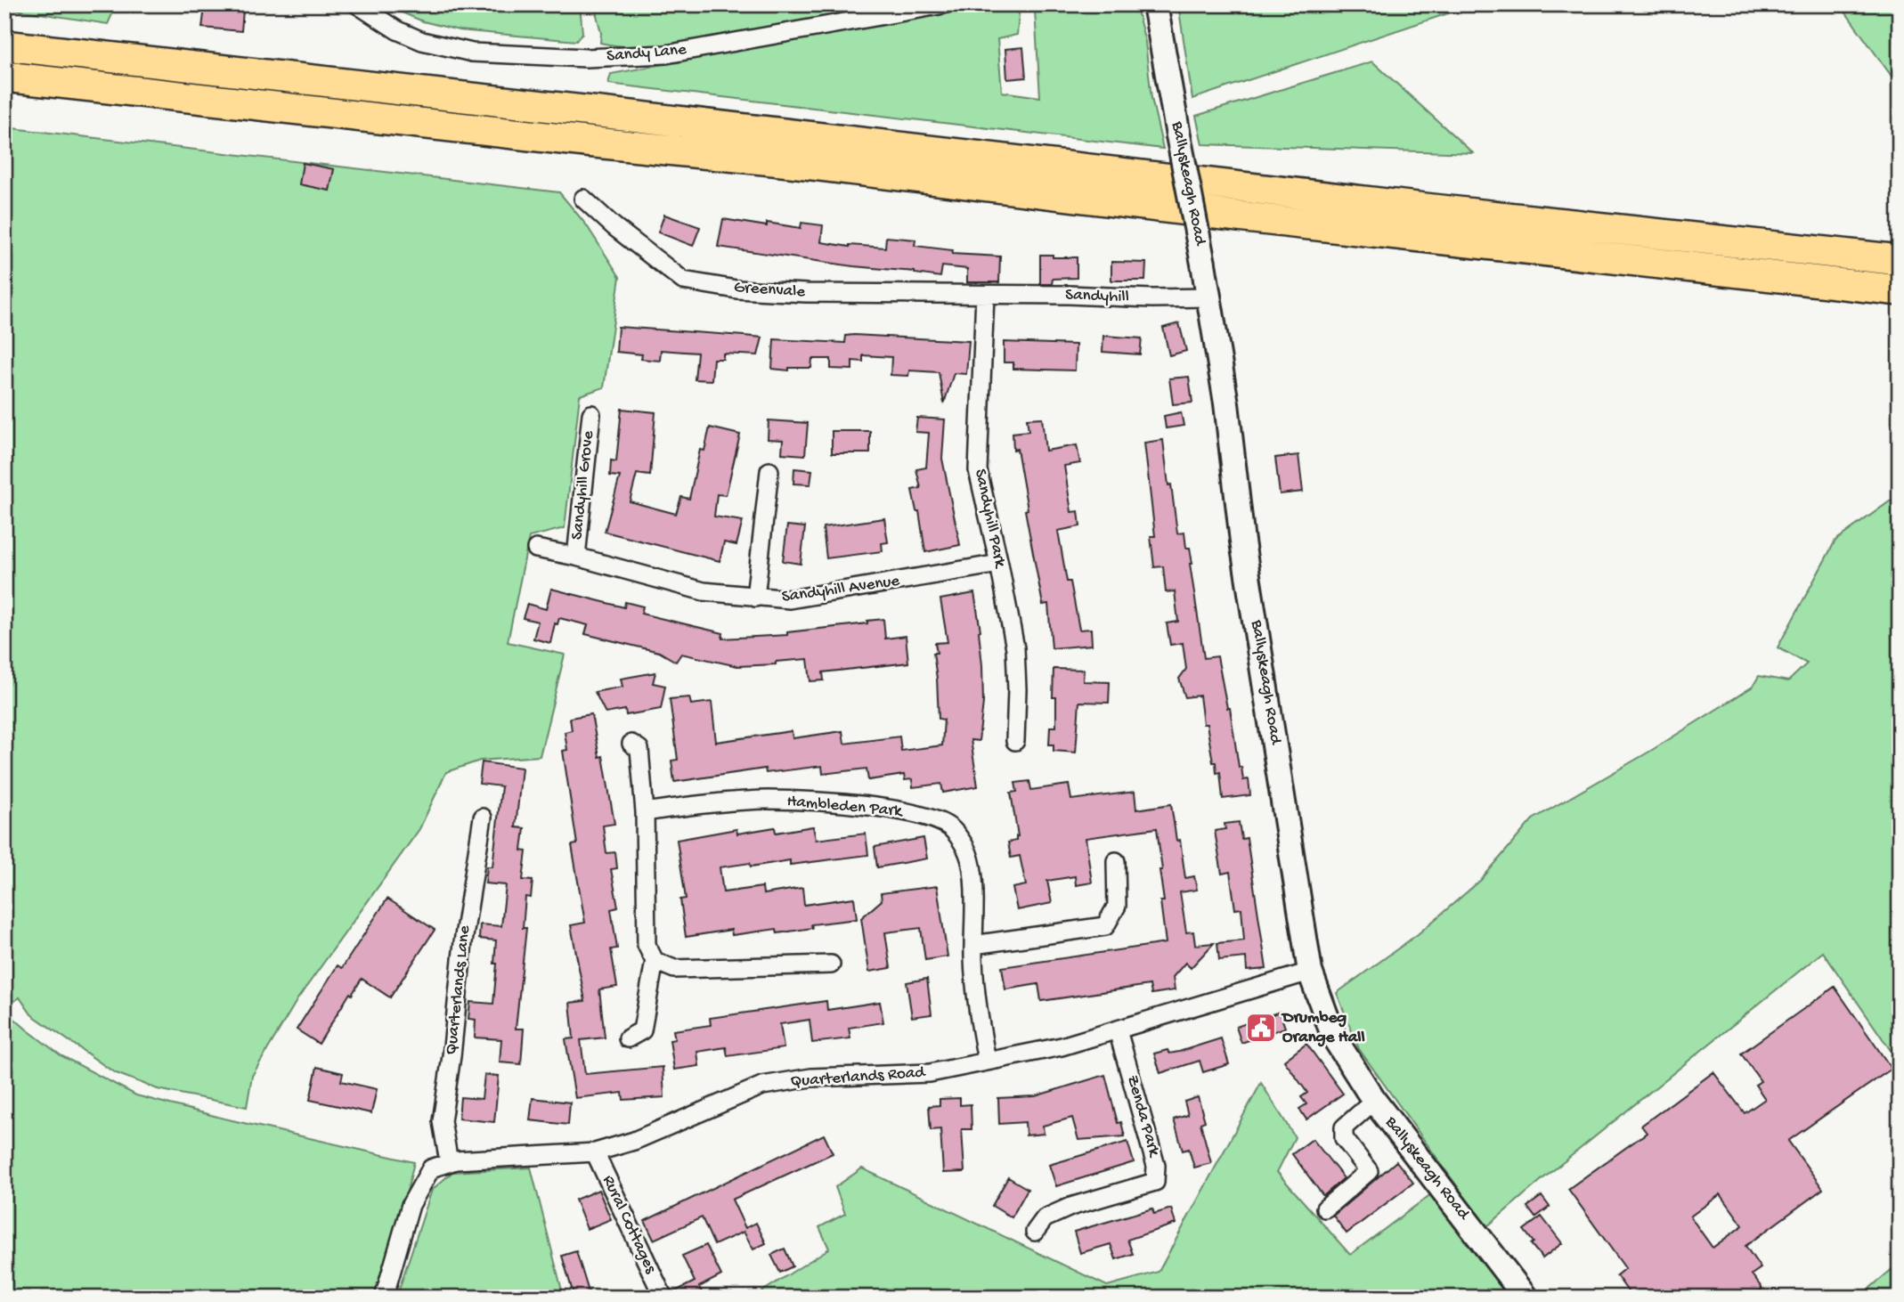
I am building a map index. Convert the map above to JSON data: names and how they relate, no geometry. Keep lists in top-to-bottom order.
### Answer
{
  "streets": {
    "main road": ["Ballyskeagh Road"],
    "street": [
      "Sandy Lane",
      "Greenvale",
      "Sandyhill",
      "Sandyhill Grove",
      "Sandyhill Park",
      "Sandyhill Avenue",
      "Hambleden Park",
      "Quarterlands Lane",
      "Quarterlands Road",
      "Zenda Park",
      "Rural Cottages"
    ]
  },
  "crossings": [
    ["Ballyskeagh Road", "Sandyhill"],
    ["Ballyskeagh Road", "Quarterlands Road"],
    ["Greenvale", "Sandyhill"],
    ["Greenvale", "Sandyhill Park"],
    ["Sandyhill", "Sandyhill Park"],
    ["Sandyhill Grove", "Sandyhill Avenue"],
    ["Sandyhill Park", "Sandyhill Avenue"],
    ["Hambleden Park", "Quarterlands Road"],
    ["Quarterlands Lane", "Quarterlands Road"],
    ["Quarterlands Road", "Zenda Park"],
    ["Quarterlands Road", "Rural Cottages"]
  ],
  "places": {
    "public building": ["Drumbeg Orange Hall"]
  }
}
